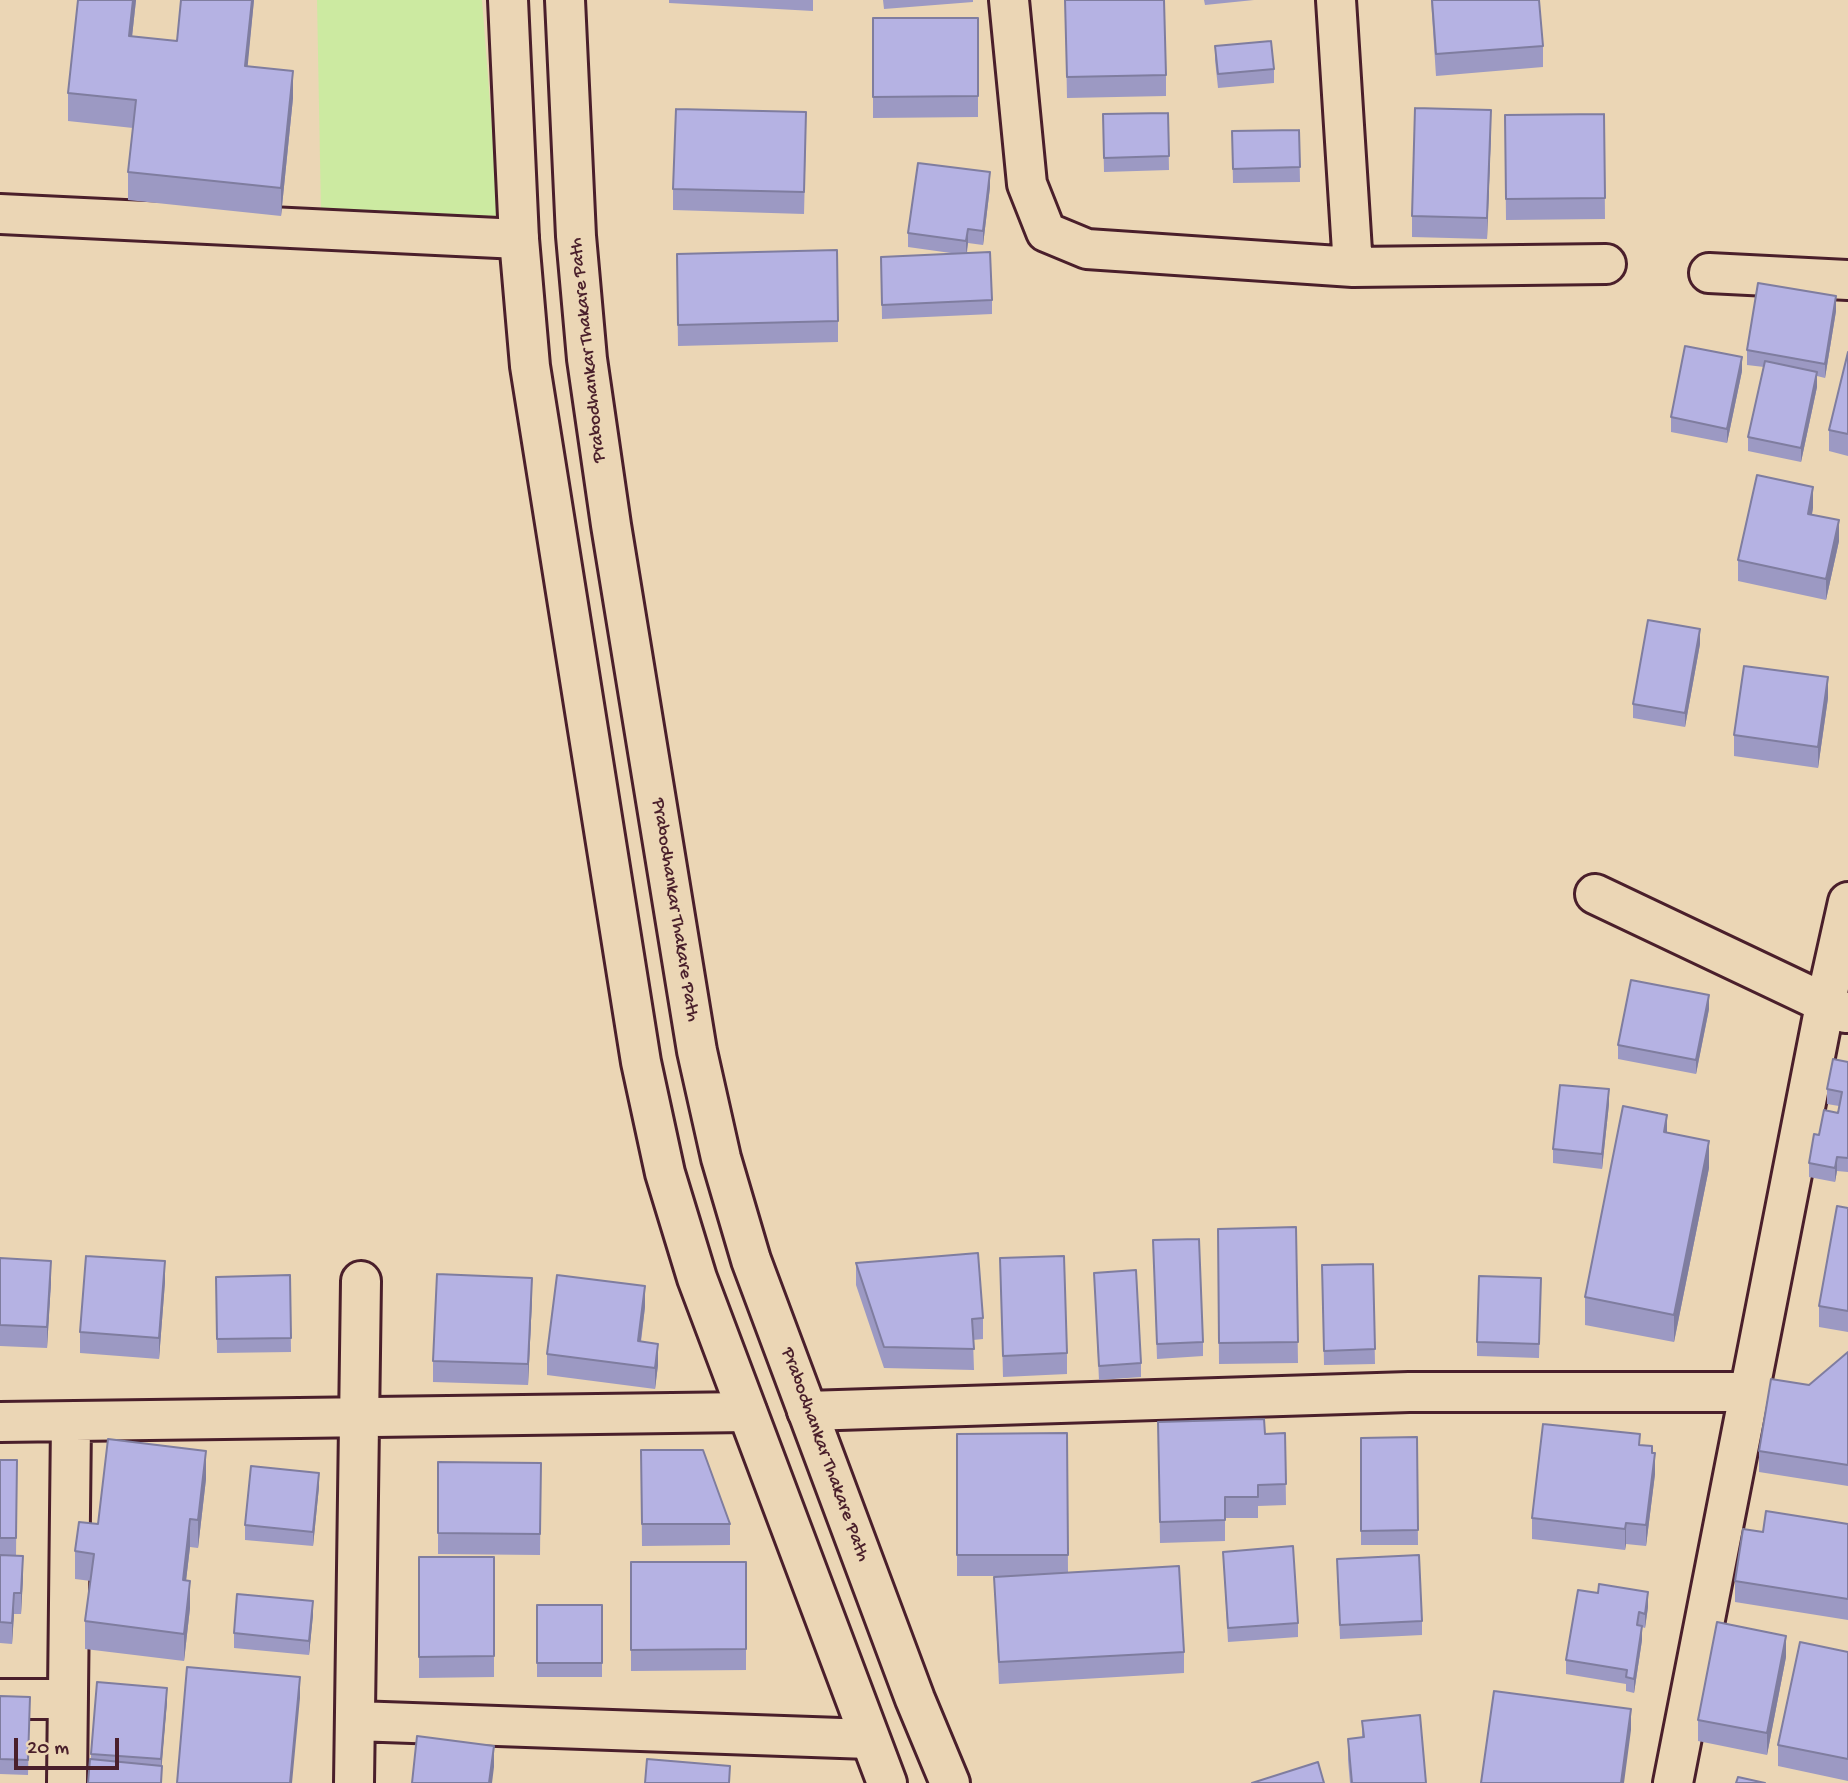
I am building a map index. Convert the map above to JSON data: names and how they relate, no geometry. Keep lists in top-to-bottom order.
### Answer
{
  "streets": {
    "street": ["Prabodhankar Thakare Path"]
  },
  "scale_bar": "20 m"
}
